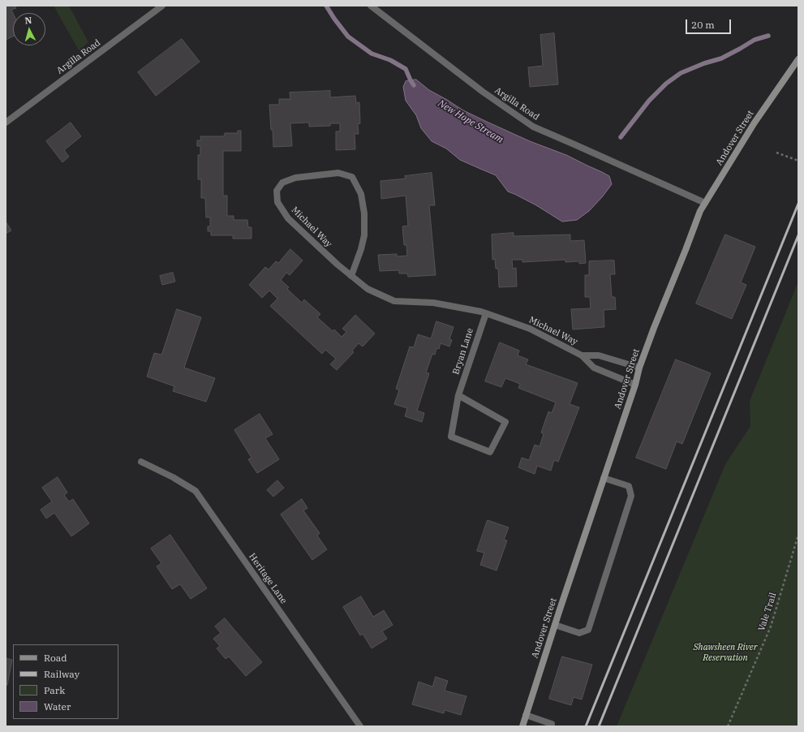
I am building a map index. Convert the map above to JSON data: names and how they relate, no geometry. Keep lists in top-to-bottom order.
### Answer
{
  "streets": {
    "main road": ["Andover Street"],
    "street": [
      "Argilla Road",
      "Michael Way",
      "Bryan Lane",
      "Heritage Lane"
    ],
    "path": ["Vale Trail"]
  },
  "crossings": [
    ["Argilla Road", "Andover Street"],
    ["Andover Street", "Michael Way"],
    ["Michael Way", "Bryan Lane"]
  ],
  "water": ["New Hope Stream"],
  "parks": ["Shawsheen River Reservation"],
  "legend": [
    "Road",
    "Railway",
    "Park",
    "Water"
  ],
  "scale_bar": "20 m",
  "north": "top"
}
